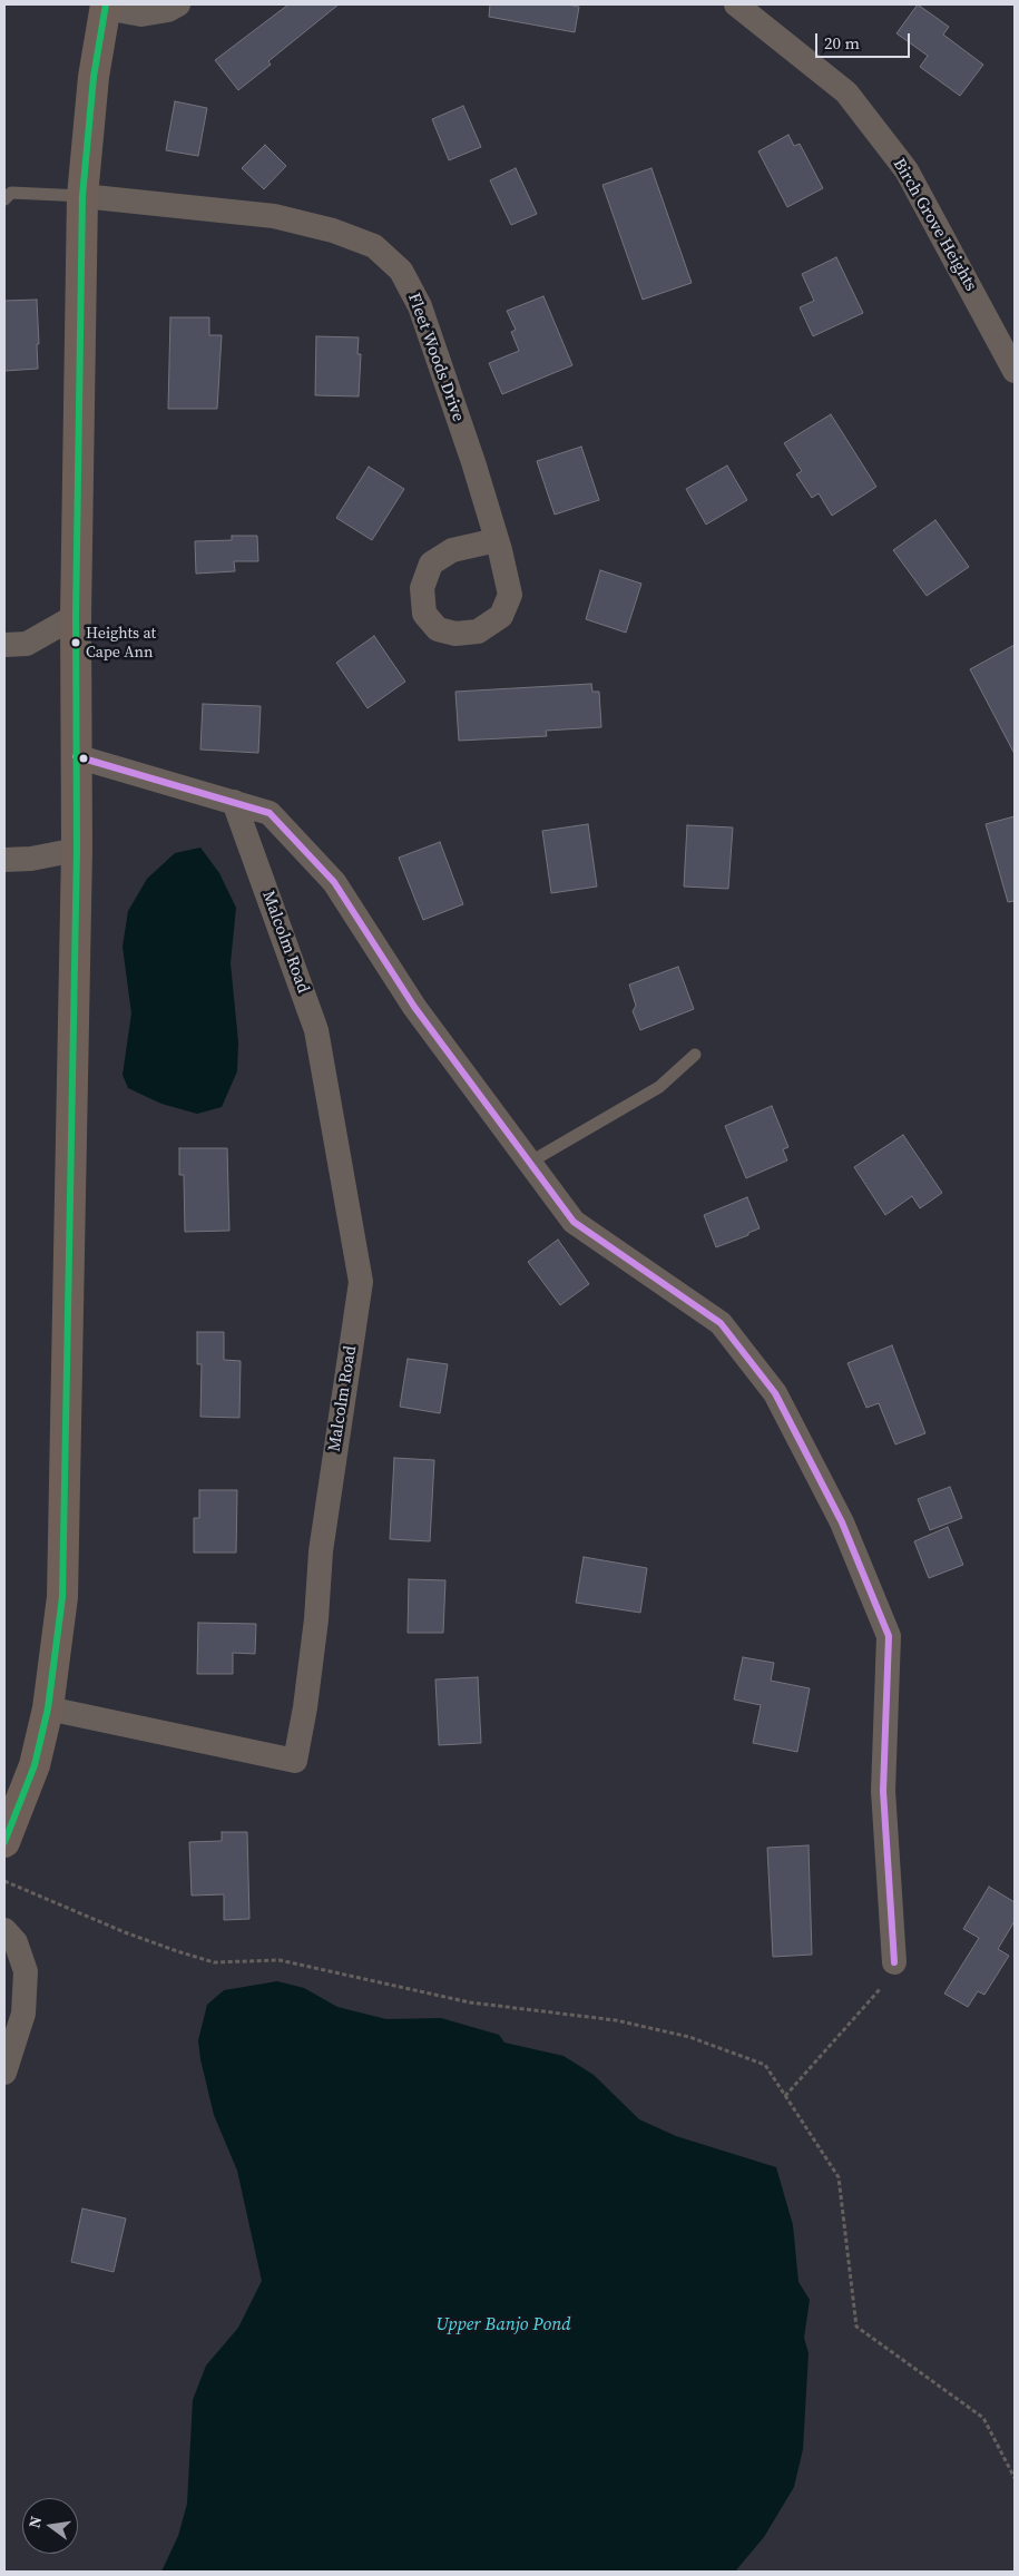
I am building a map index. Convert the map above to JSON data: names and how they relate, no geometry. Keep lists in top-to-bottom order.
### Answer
{
  "streets": {
    "street": ["Birch Grove Heights", "Fleet Woods Drive", "Malcolm Road"]
  },
  "water": ["Upper Banjo Pond"],
  "places": ["Heights at Cape Ann"],
  "scale_bar": "20 m",
  "north": "left"
}
